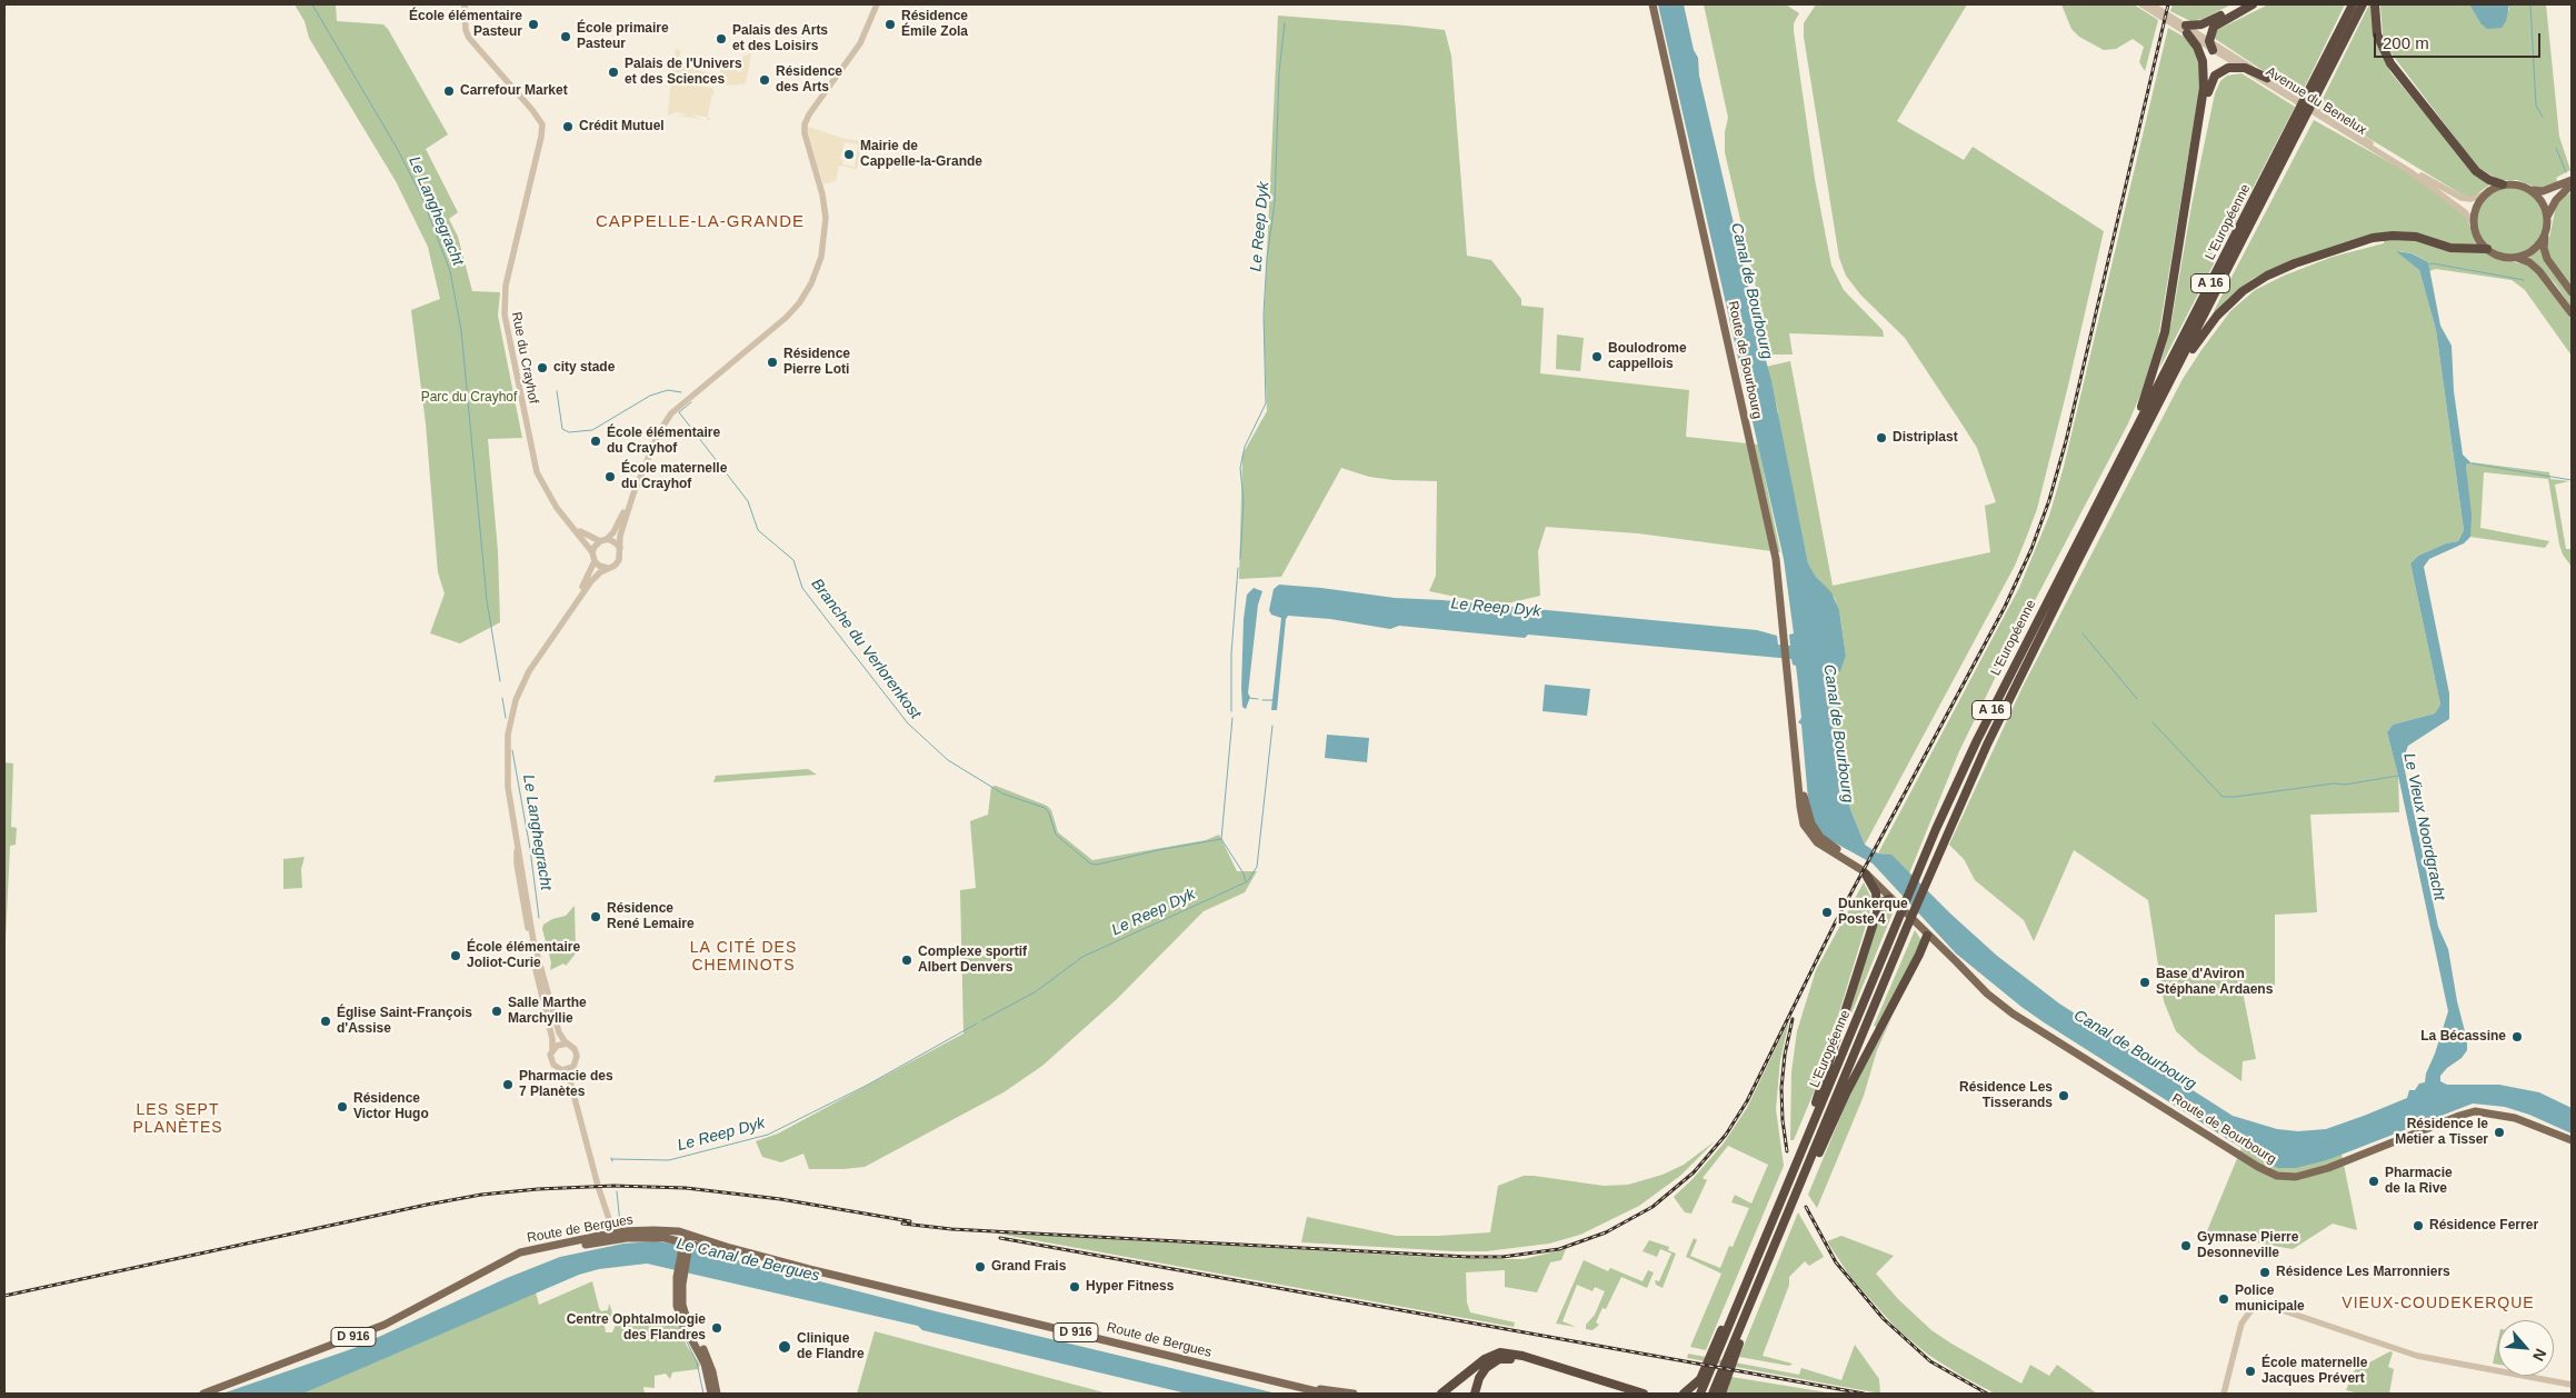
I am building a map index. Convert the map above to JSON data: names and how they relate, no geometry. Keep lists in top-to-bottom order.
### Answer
{
  "streets": {
    "highway": ["L'Européenne", "A 16"],
    "main road": ["Route de Bourbourg", "Route de Bergues", "D 916"],
    "street": ["Avenue du Benelux", "Rue du Crayhof"]
  },
  "districts": [
    "CAPPELLE-LA-GRANDE",
    "LA CITÉ DES CHEMINOTS",
    "LES SEPT PLANÈTES",
    "VIEUX-COUDEKERQUE"
  ],
  "water": [
    "Le Langhegracht",
    "Le Reep Dyk",
    "Canal de Bourbourg",
    "Branche du Verlorenkost",
    "Le Vieux Noordgracht",
    "Le Canal de Bergues"
  ],
  "parks": ["Parc du Crayhof"],
  "places": [
    "École élémentaire Pasteur",
    "Résidence Émile Zola",
    "École primaire Pasteur",
    "Palais des Arts et des Loisirs",
    "Palais de l'Univers et des Sciences",
    "Résidence des Arts",
    "Carrefour Market",
    "Crédit Mutuel",
    "Mairie de Cappelle-la-Grande",
    "Boulodrome cappellois",
    "Résidence Pierre Loti",
    "city stade",
    "Distriplast",
    "École élémentaire du Crayhof",
    "École maternelle du Crayhof",
    "Dunkerque Poste 4",
    "Résidence René Lemaire",
    "École élémentaire Joliot-Curie",
    "Complexe sportif Albert Denvers",
    "Base d'Aviron Stéphane Ardaens",
    "Salle Marthe Marchyllie",
    "Église Saint-François d'Assise",
    "La Bécassine",
    "Pharmacie des 7 Planètes",
    "Résidence Les Tisserands",
    "Résidence Victor Hugo",
    "Résidence le Metier a Tisser",
    "Pharmacie de la Rive",
    "Résidence Ferrer",
    "Gymnase Pierre Desonneville",
    "Grand Frais",
    "Résidence Les Marronniers",
    "Hyper Fitness",
    "Police municipale",
    "Centre Ophtalmologie des Flandres",
    "Clinique de Flandre",
    "École maternelle Jacques Prévert"
  ],
  "scale_bar": "200 m",
  "north": "bottom right"
}
